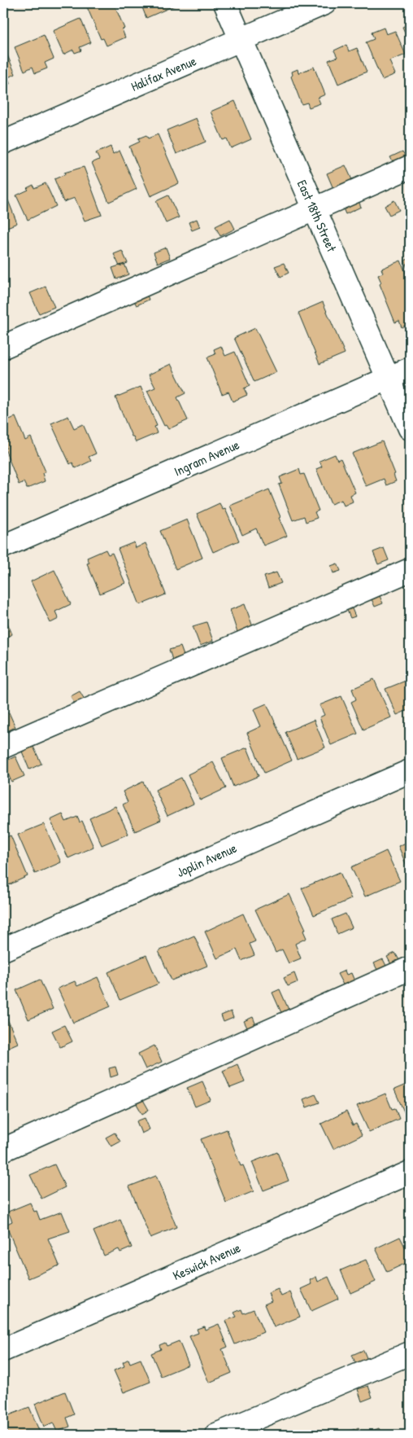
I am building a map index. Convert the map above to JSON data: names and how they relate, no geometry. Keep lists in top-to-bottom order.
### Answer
{
  "streets": {
    "street": [
      "Halifax Avenue",
      "East 18th Street",
      "Ingram Avenue",
      "Joplin Avenue",
      "Keswick Avenue"
    ]
  },
  "crossings": [
    ["Halifax Avenue", "East 18th Street"],
    ["East 18th Street", "Ingram Avenue"]
  ]
}
